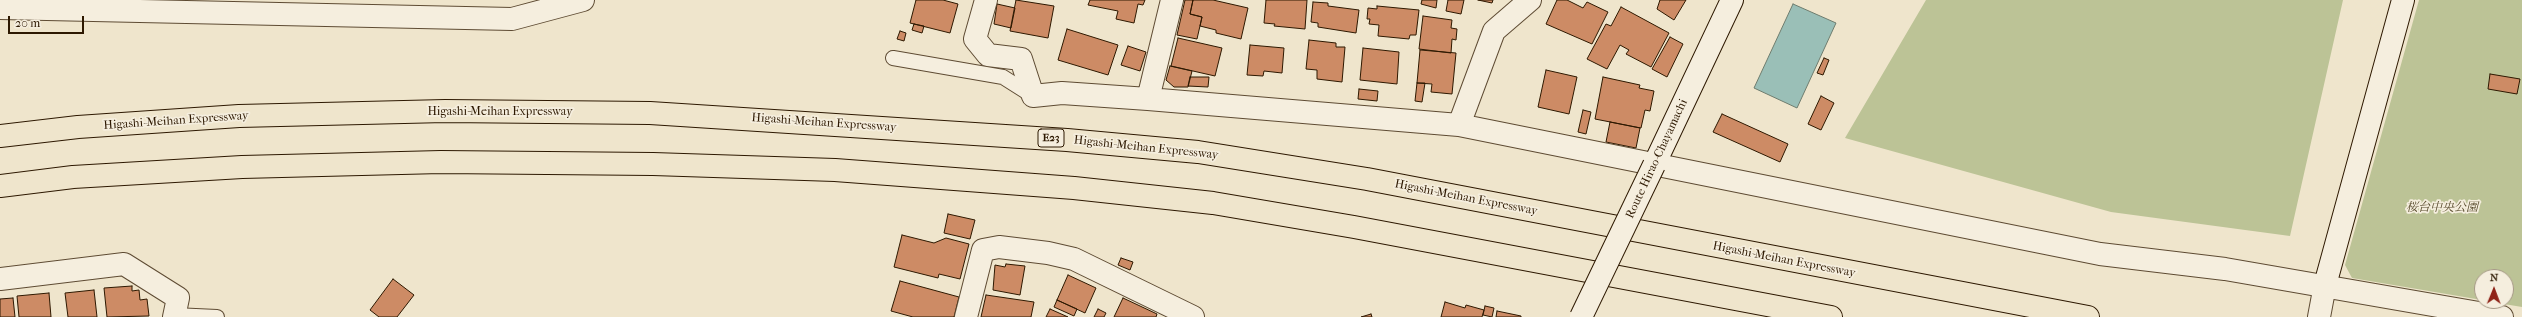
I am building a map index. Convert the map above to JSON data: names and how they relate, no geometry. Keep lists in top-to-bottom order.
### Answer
{
  "streets": {
    "highway": ["Higashi-Meihan Expressway", "E23"],
    "street": ["Route Hirao-Chayamachi"]
  },
  "parks": ["桜台中央公園"],
  "scale_bar": "20 m",
  "north": "top"
}
